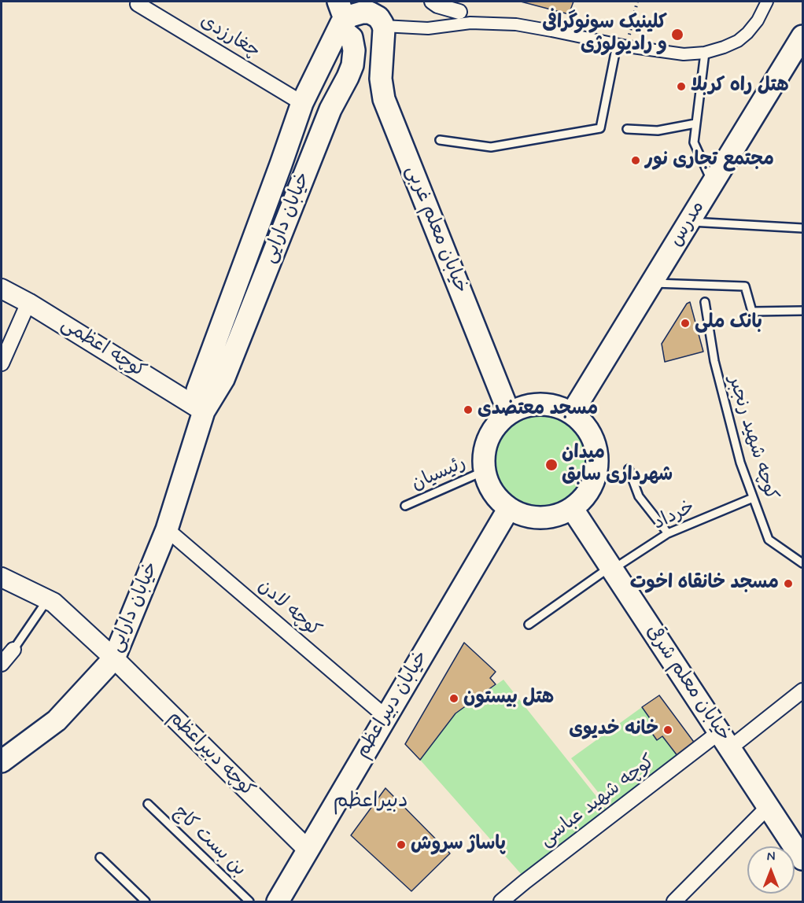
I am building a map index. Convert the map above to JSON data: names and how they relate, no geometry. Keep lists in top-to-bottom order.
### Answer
{
  "streets": {
    "main road": [
      "خیابان دارایی",
      "مدرس",
      "خیابان معلم غربی",
      "خیابان معلم شرقی",
      "خیابان دبیراعظم"
    ],
    "street": [
      "چغارزدی",
      "کوچه اعظمی",
      "کوچه لادن",
      "کوچه دبیراعظم",
      "کوچه شهید عباسی"
    ],
    "lane": [
      "کوچه شهید رنجبر",
      "رئیسیان",
      "خرداد",
      "بن بست کاج"
    ]
  },
  "crossings": [
    ["چغارزدی", "خیابان دارایی"],
    ["خیابان دارایی", "کوچه اعظمی"],
    ["خیابان دارایی", "کوچه لادن"],
    ["خیابان دارایی", "کوچه دبیراعظم"],
    ["مدرس", "خیابان معلم غربی"],
    ["مدرس", "رئیسیان"],
    ["مدرس", "خیابان معلم شرقی"],
    ["مدرس", "خیابان دبیراعظم"],
    ["خیابان معلم غربی", "رئیسیان"],
    ["خیابان معلم غربی", "خیابان معلم شرقی"],
    ["خیابان معلم غربی", "خیابان دبیراعظم"],
    ["کوچه شهید رنجبر", "خرداد"],
    ["رئیسیان", "خیابان معلم شرقی"],
    ["رئیسیان", "خیابان دبیراعظم"],
    ["خرداد", "خیابان معلم شرقی"],
    ["کوچه لادن", "خیابان دبیراعظم"],
    ["خیابان معلم شرقی", "خیابان دبیراعظم"],
    ["خیابان معلم شرقی", "کوچه شهید عباسی"],
    ["خیابان دبیراعظم", "کوچه دبیراعظم"]
  ],
  "districts": ["دبیراعظم"],
  "places": [
    "کلینیک سونوگرافی و رادیولوژی",
    "هتل راه کربلا",
    "مجتمع تجاری نور",
    "بانک ملی",
    "مسجد معتضدی",
    "میدان شهرداری سابق",
    "مسجد خانقاه اخوت",
    "هتل بیستون",
    "خانه خدیوی",
    "پاساژ سروش"
  ],
  "north": "top"
}
